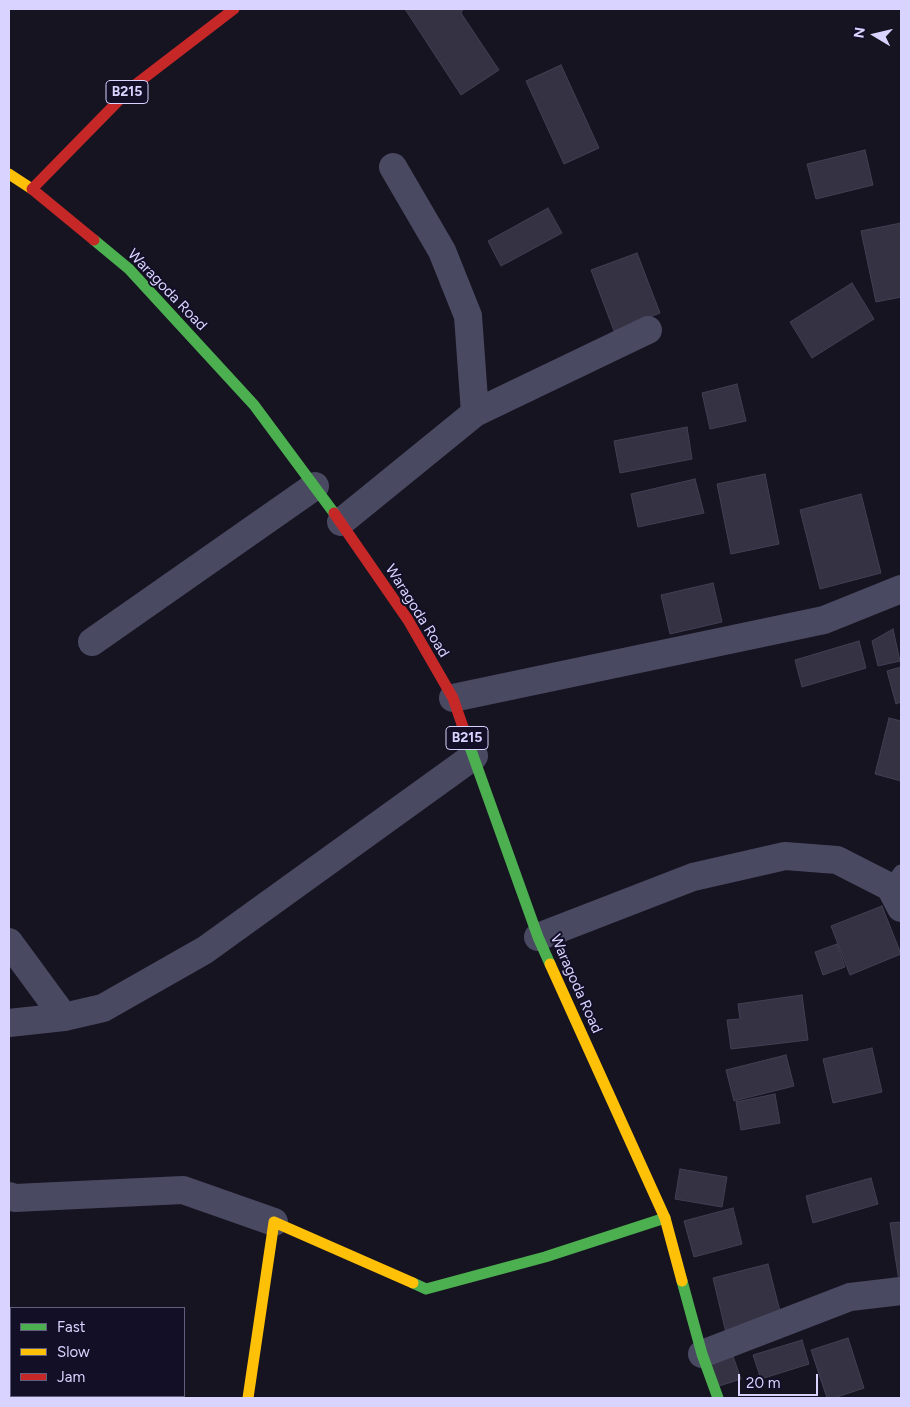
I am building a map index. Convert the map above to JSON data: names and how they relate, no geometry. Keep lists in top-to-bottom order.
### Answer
{
  "streets": {
    "main road": ["B215", "Waragoda Road"]
  },
  "crossings": [
    ["B215", "Waragoda Road"]
  ],
  "legend": ["Fast", "Slow", "Jam"],
  "scale_bar": "20 m",
  "north": "left"
}
